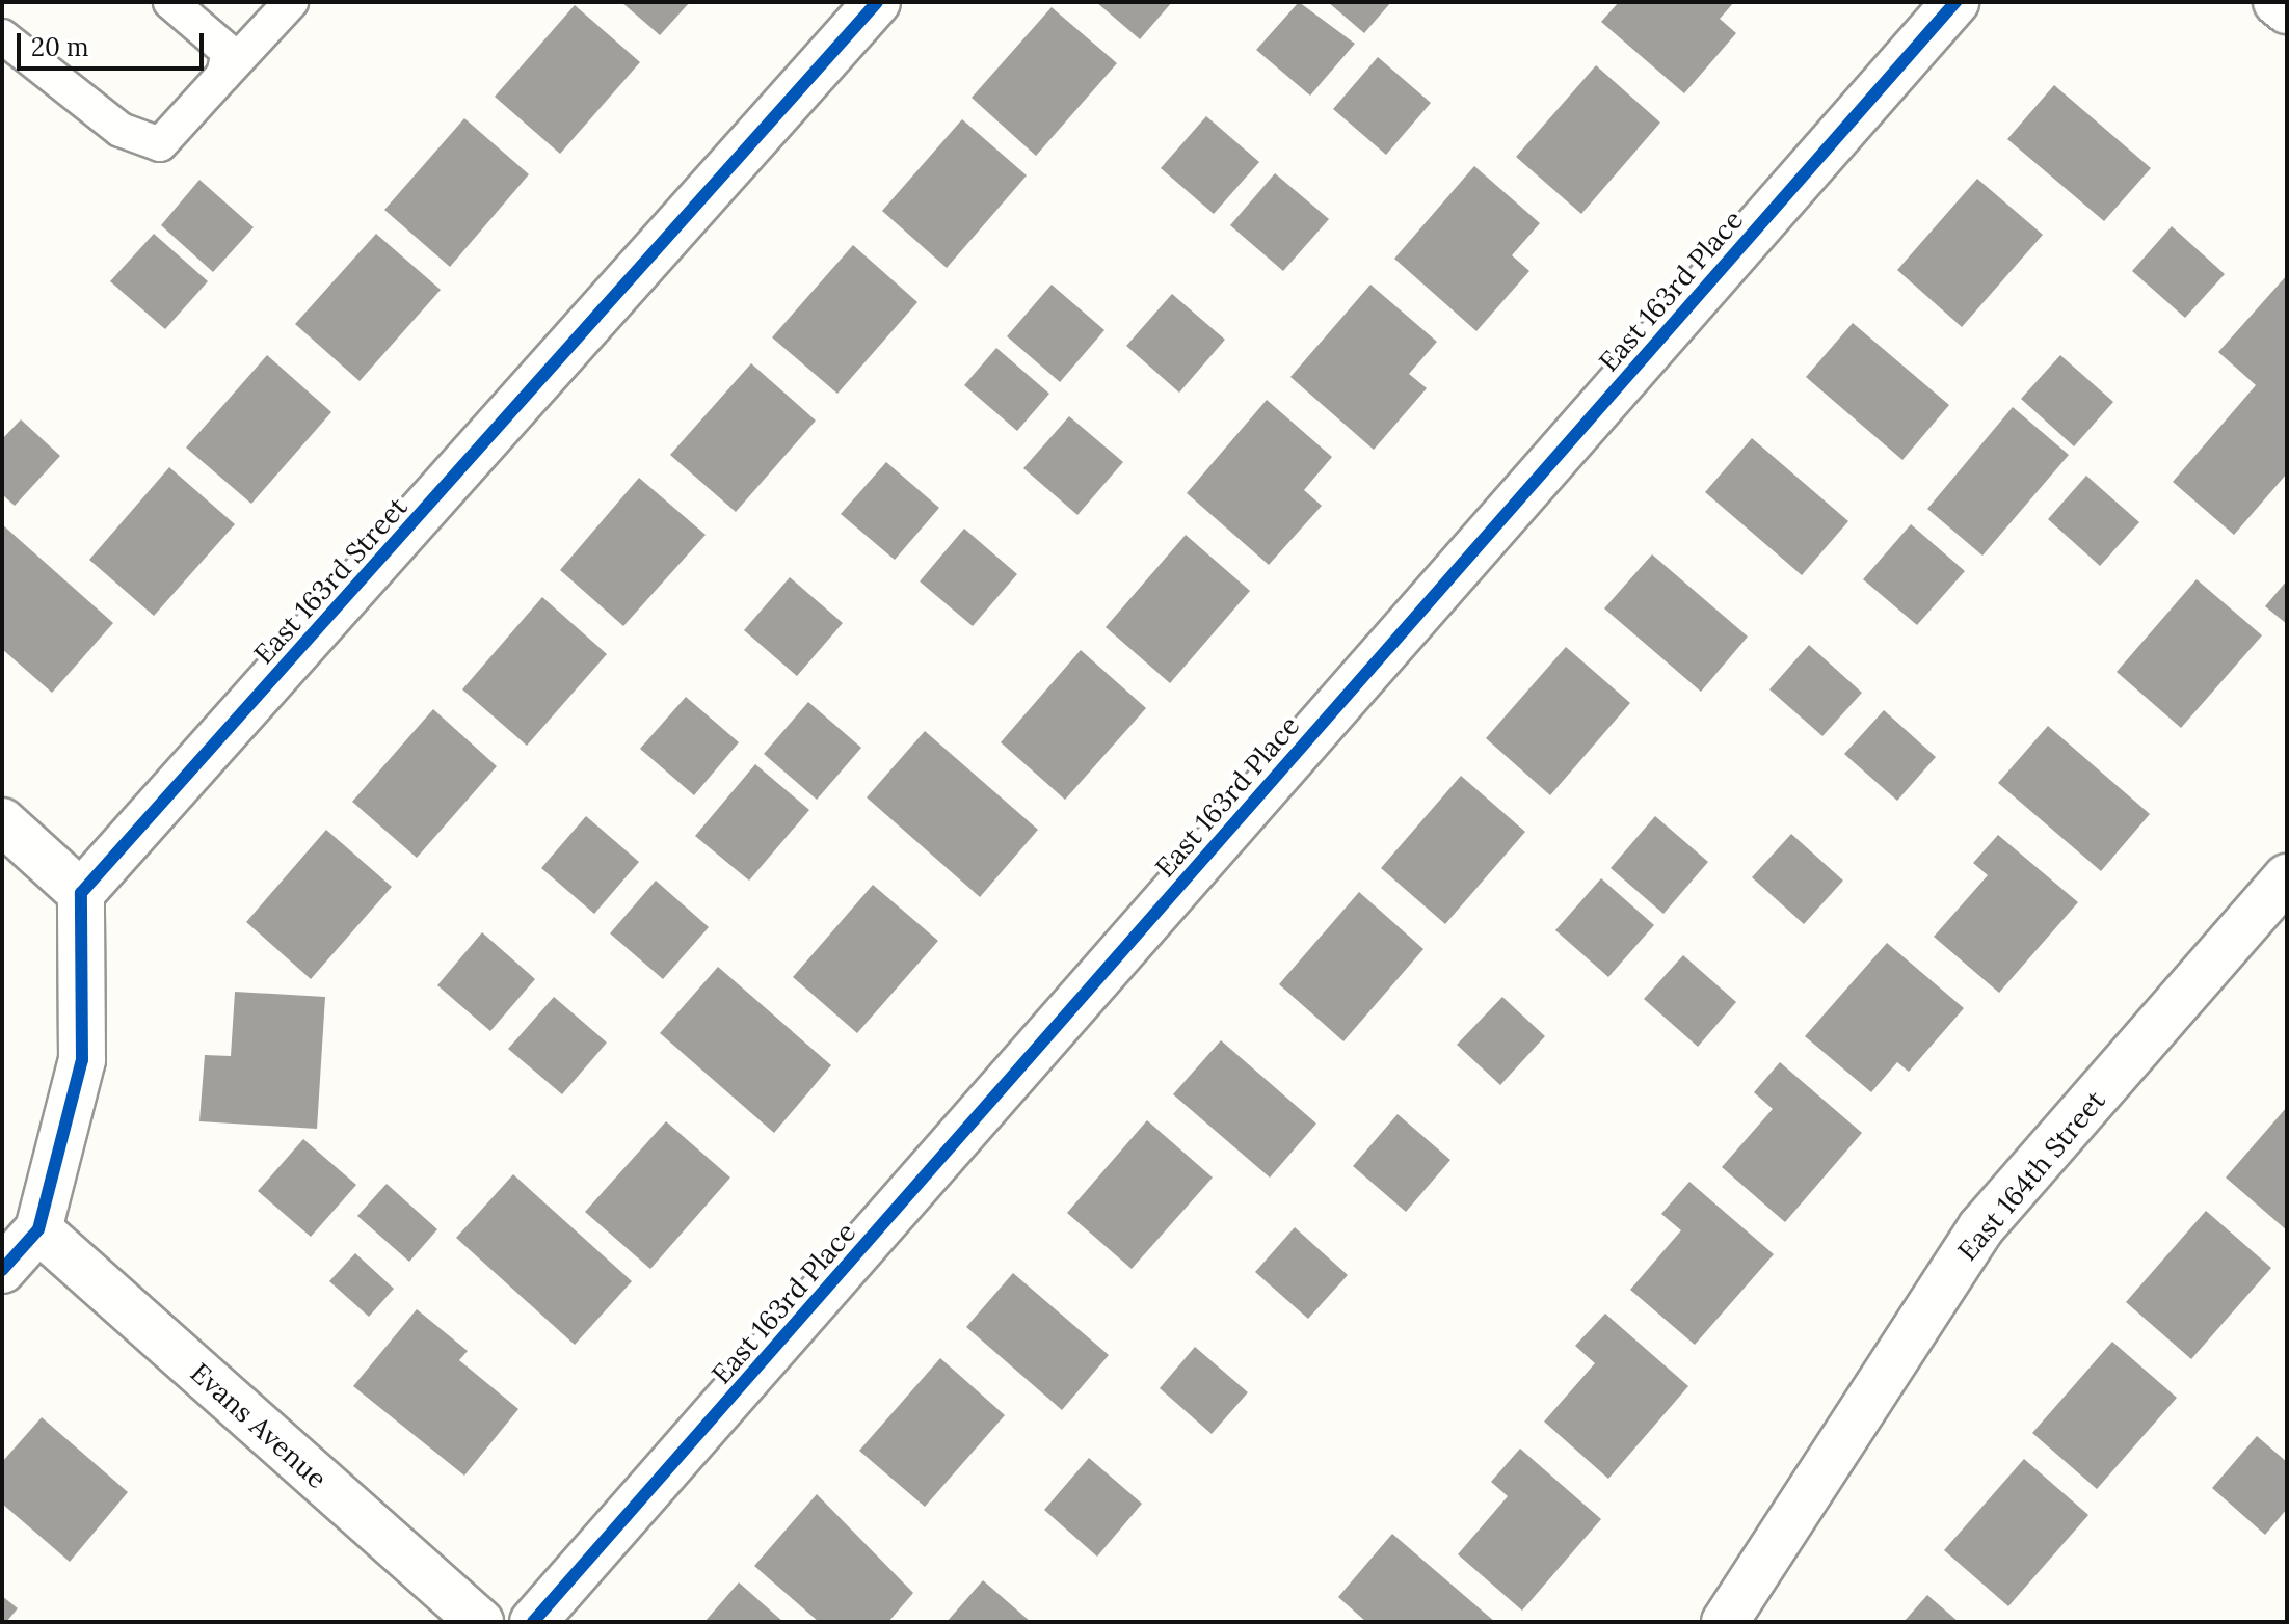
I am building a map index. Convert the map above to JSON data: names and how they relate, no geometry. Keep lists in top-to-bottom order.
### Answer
{
  "streets": {
    "street": [
      "East 163rd Place",
      "East 163rd Street",
      "East 164th Street",
      "Evans Avenue"
    ]
  },
  "scale_bar": "20 m"
}
